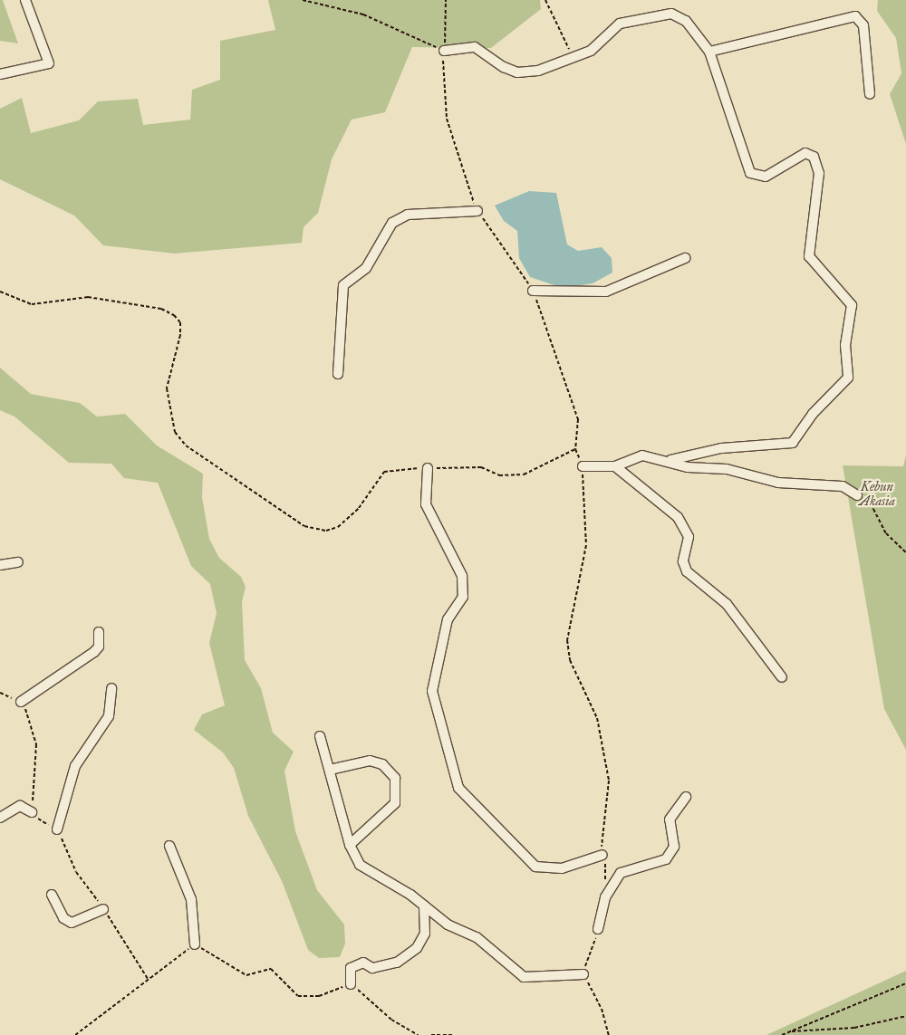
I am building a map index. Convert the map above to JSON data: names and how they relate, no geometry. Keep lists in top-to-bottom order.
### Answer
{
  "parks": ["Kebun Akasia"]
}
